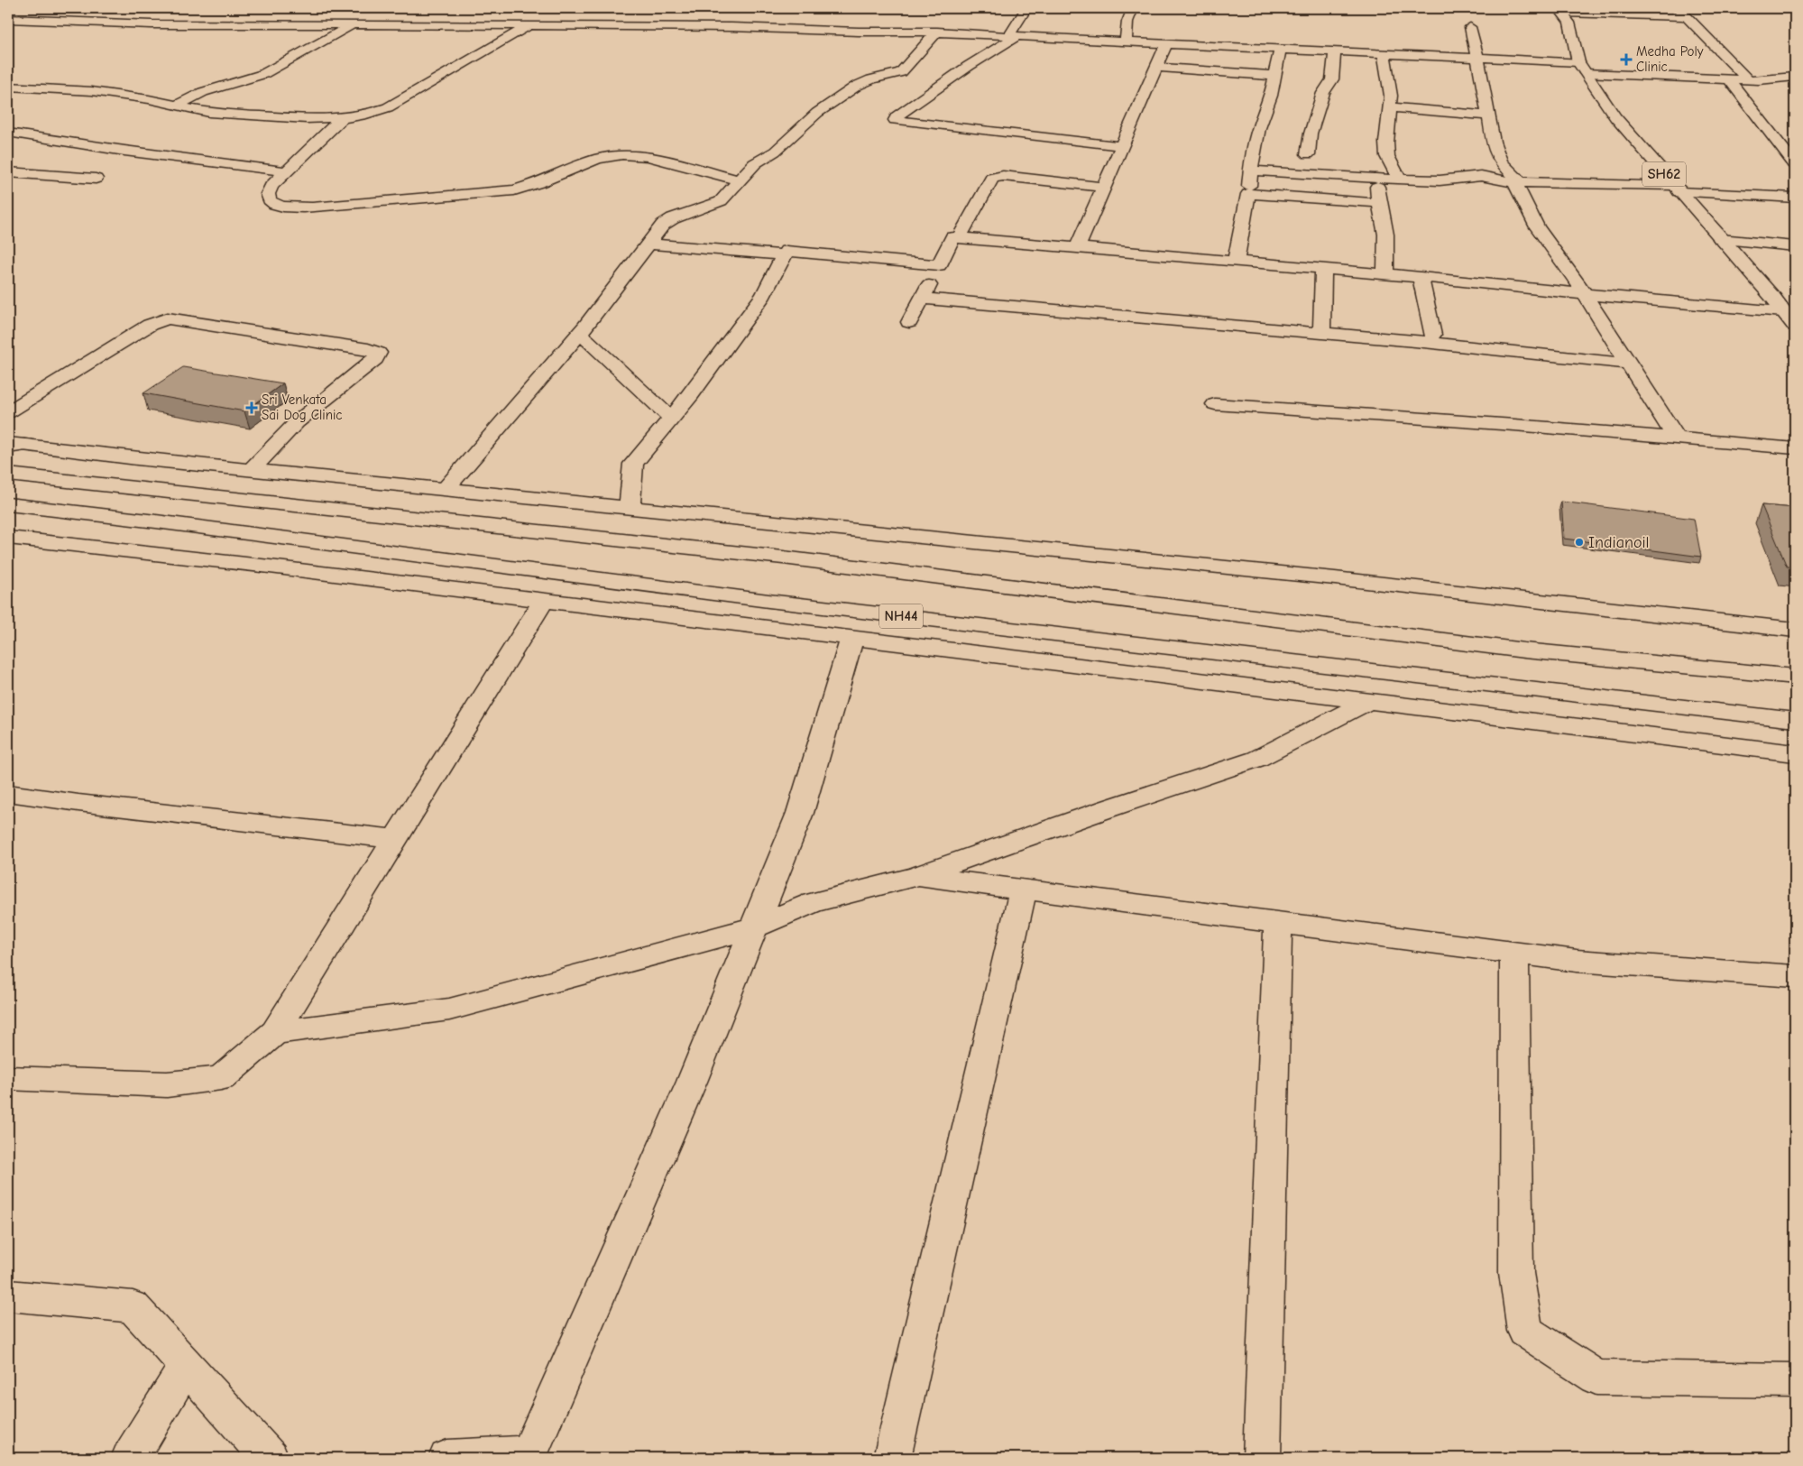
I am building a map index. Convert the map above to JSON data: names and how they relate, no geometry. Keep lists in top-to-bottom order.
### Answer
{
  "streets": {
    "main road": ["SH62", "NH44"]
  },
  "places": {
    "health": ["Medha Poly Clinic", "Sri Venkata Sai Dog Clinic"],
    "other": ["Indianoil"]
  }
}
